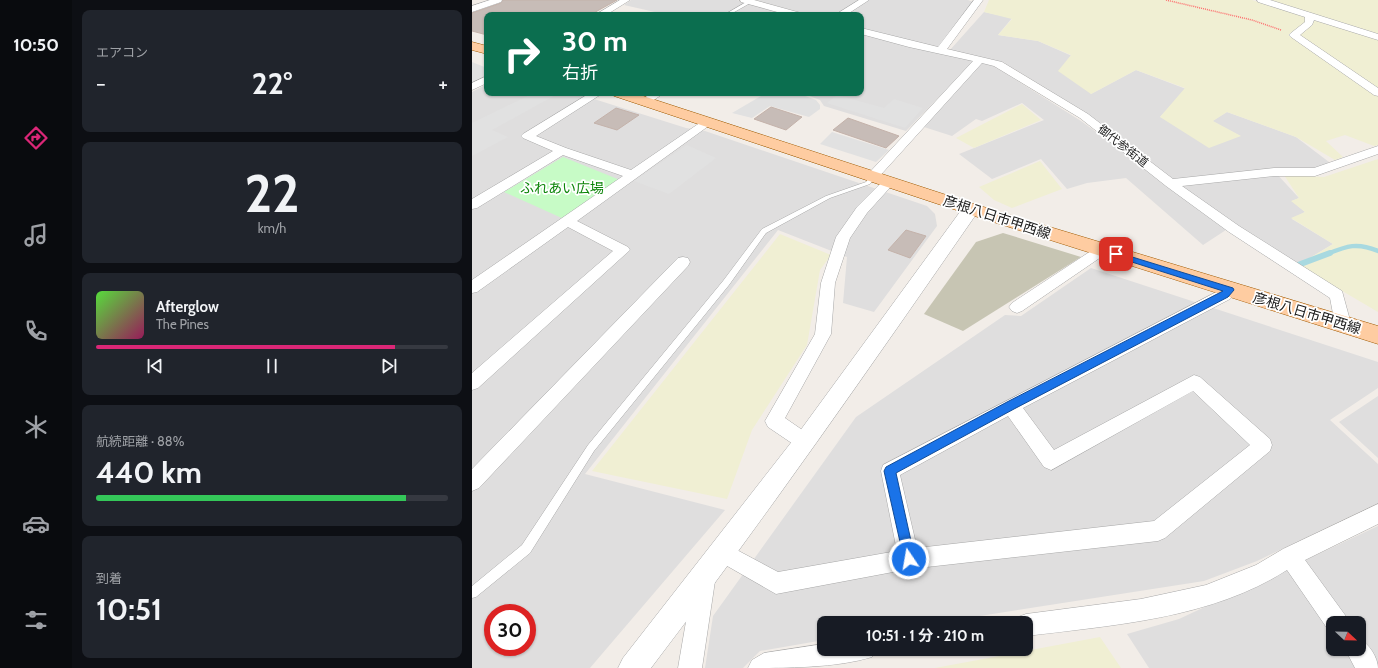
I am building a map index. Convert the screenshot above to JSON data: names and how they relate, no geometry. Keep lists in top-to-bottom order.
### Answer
{
  "streets": {
    "main road": ["彦根八日市甲西線"],
    "street": ["御代参街道"]
  },
  "crossings": [
    ["御代参街道", "彦根八日市甲西線"]
  ],
  "parks": ["ふれあい広場"],
  "north": "right",
  "page": {
    "tabs": "10:50",
    "tile": [
      "エアコン",
      ["22", "km/h"],
      ["航続距離 · 88%", "440 km"],
      ["到着", "10:51"]
    ],
    "turn": ["30 m", "右折"],
    "heat": ["−", "22°", "+"],
    "song": ["Afterglow", "The Pines"],
    "limit": "30",
    "trip": "10:51 · 1 分 · 210 m"
  }
}
